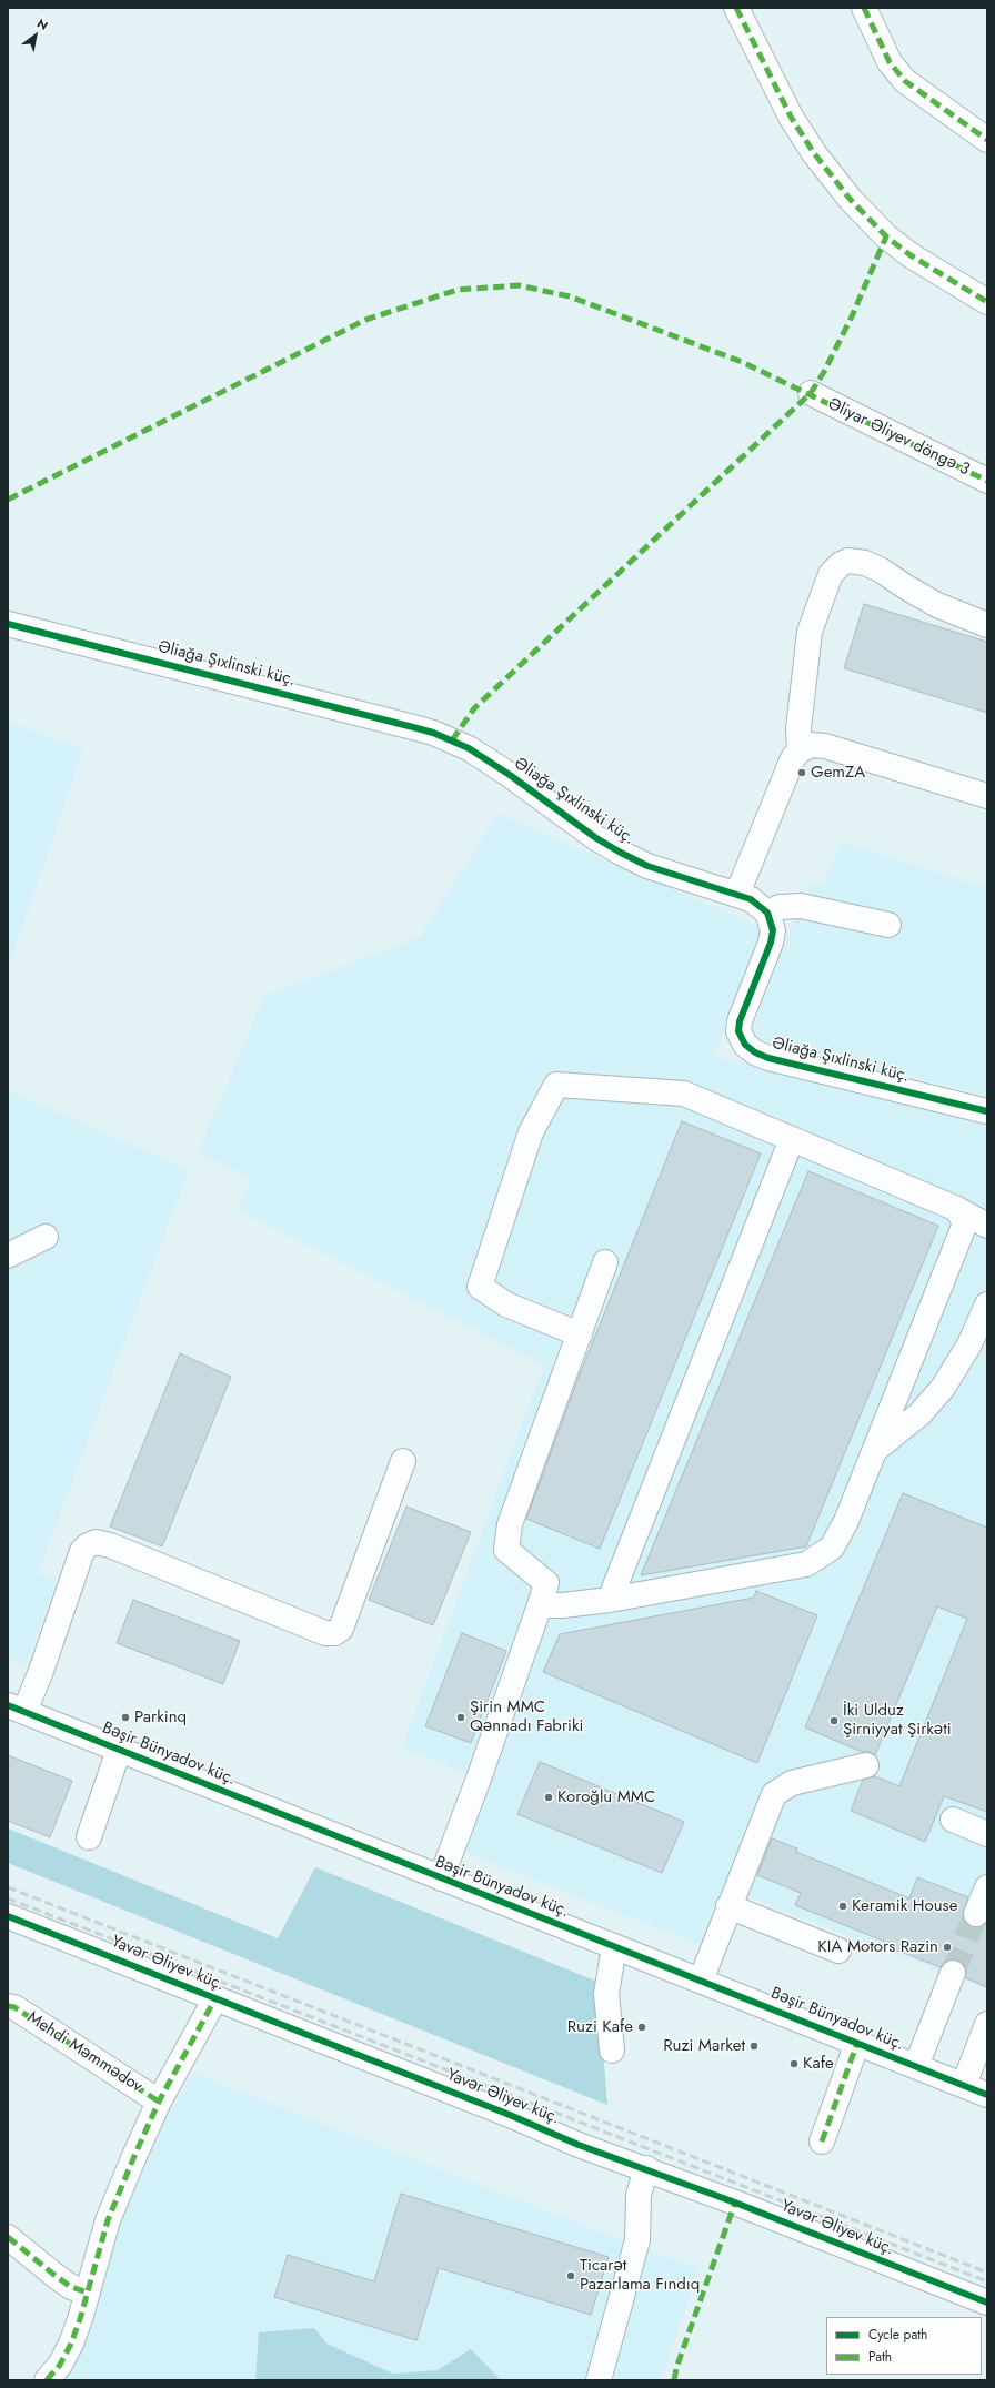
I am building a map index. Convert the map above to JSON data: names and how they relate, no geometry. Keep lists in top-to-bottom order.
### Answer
{
  "streets": {
    "street": [
      "Əliyar Əliyev döngə 3",
      "Əliağa Şıxlinski küç.",
      "Bəşir Bünyadov küç.",
      "Yavər Əliyev küç.",
      "Mehdi Məmmədov"
    ]
  },
  "places": [
    "GemZA",
    "Parkinq",
    "Şirin MMC Qənnadı Fabriki",
    "İki Ulduz Şirniyyat Şirkəti",
    "Koroğlu MMC",
    "Keramik House",
    "KIA Motors Razin",
    "Ruzi Kafe",
    "Ruzi Market",
    "Kafe",
    "Ticarət Pazarlama Fındıq"
  ],
  "legend": ["Cycle path", "Path"],
  "north": "top right"
}
